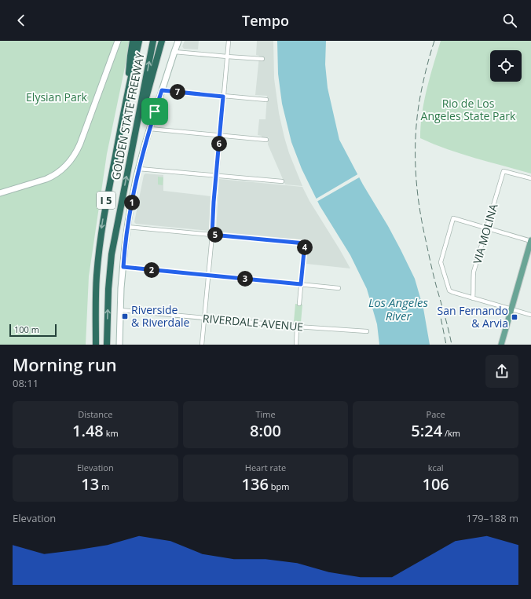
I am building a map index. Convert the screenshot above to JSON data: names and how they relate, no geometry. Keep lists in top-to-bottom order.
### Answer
{
  "streets": {
    "highway": ["GOLDEN STATE FREEWAY", "I 5"],
    "street": ["VIA MOLINA", "RIVERDALE AVENUE"]
  },
  "water": ["Los Angeles River"],
  "parks": ["Elysian Park", "Rio de Los Angeles State Park"],
  "places": {
    "transit": ["Riverside & Riverdale", "San Fernando & Arvia"]
  },
  "scale_bar": "100 m",
  "page": {
    "header": "Tempo",
    "pins": [
      "7",
      "6",
      "1",
      "5",
      "4",
      "2",
      "3"
    ],
    "scale": "100 m",
    "heading": ["Morning run", "08:11"],
    "stats": [
      ["Distance", "1.48 km"],
      ["Time", "8:00"],
      ["Pace", "5:24 /km"],
      ["Elevation", "13 m"],
      ["Heart rate", "136 bpm"],
      ["kcal", "106"]
    ],
    "chart": ["Elevation", "179–188 m"]
  }
}
